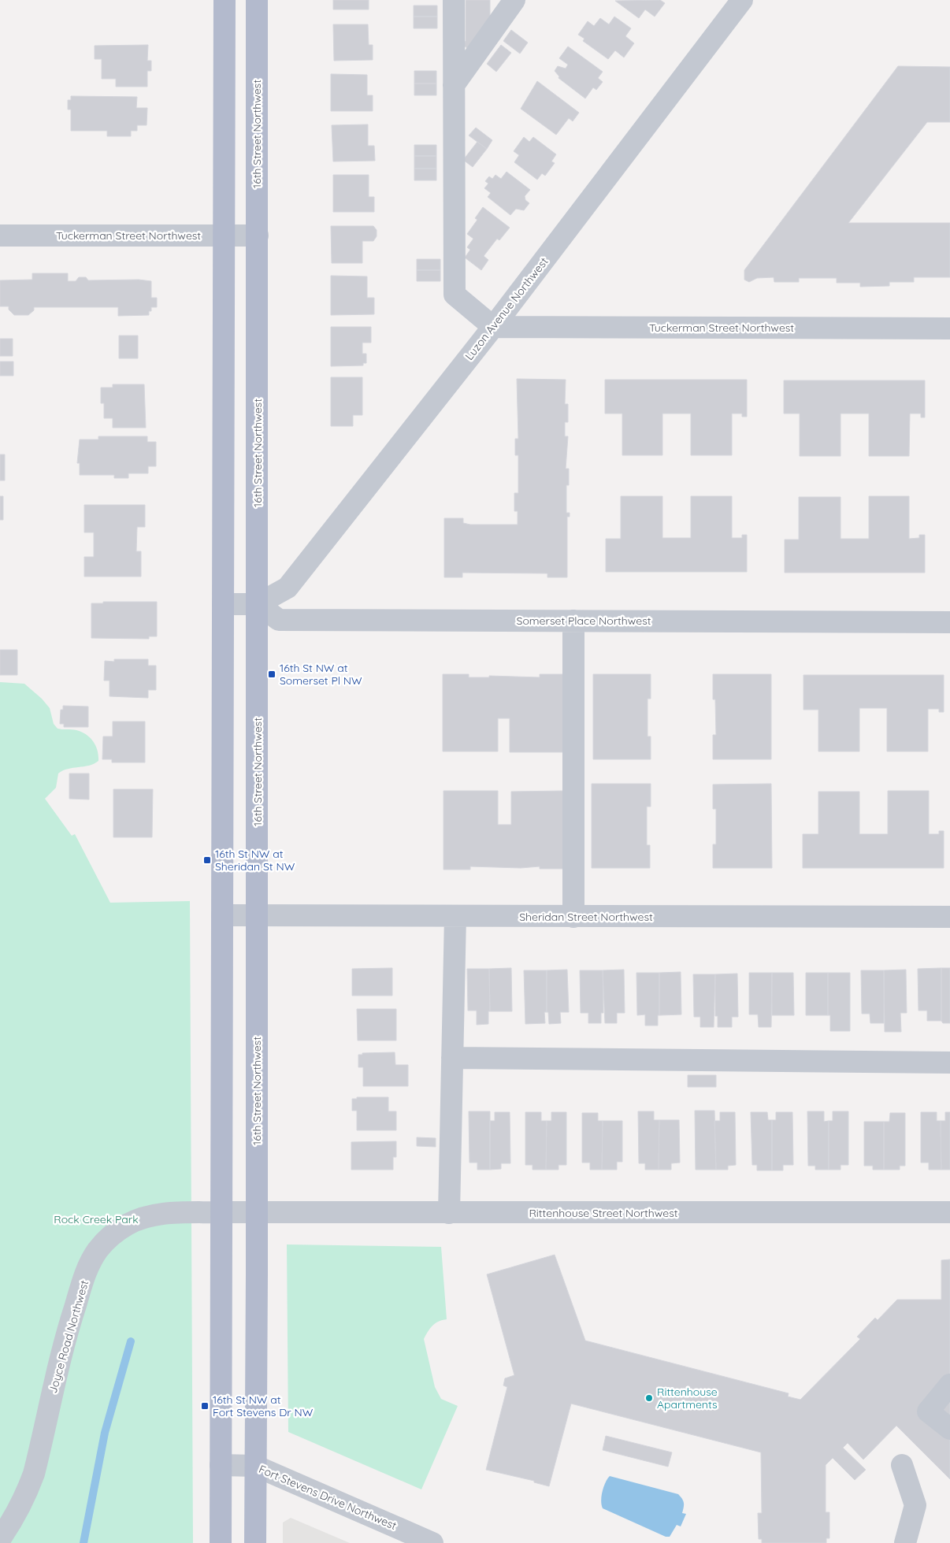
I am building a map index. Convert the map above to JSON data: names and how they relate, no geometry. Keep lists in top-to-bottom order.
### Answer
{
  "streets": {
    "main road": ["16th Street Northwest"],
    "street": [
      "Tuckerman Street Northwest",
      "Luzon Avenue Northwest",
      "Somerset Place Northwest",
      "Sheridan Street Northwest",
      "Rittenhouse Street Northwest",
      "Joyce Road Northwest",
      "Fort Stevens Drive Northwest"
    ]
  },
  "crossings": [
    ["16th Street Northwest", "Tuckerman Street Northwest"],
    ["16th Street Northwest", "Luzon Avenue Northwest"],
    ["16th Street Northwest", "Somerset Place Northwest"],
    ["16th Street Northwest", "Sheridan Street Northwest"],
    ["16th Street Northwest", "Rittenhouse Street Northwest"],
    ["16th Street Northwest", "Joyce Road Northwest"],
    ["16th Street Northwest", "Fort Stevens Drive Northwest"],
    ["Tuckerman Street Northwest", "Luzon Avenue Northwest"],
    ["Luzon Avenue Northwest", "Somerset Place Northwest"],
    ["Rittenhouse Street Northwest", "Joyce Road Northwest"]
  ],
  "parks": ["Rock Creek Park"],
  "places": {
    "transit": ["16th St NW at Somerset Pl NW", "16th St NW at Sheridan St NW", "16th St NW at Fort Stevens Dr NW"],
    "other": ["Rittenhouse Apartments"]
  }
}
